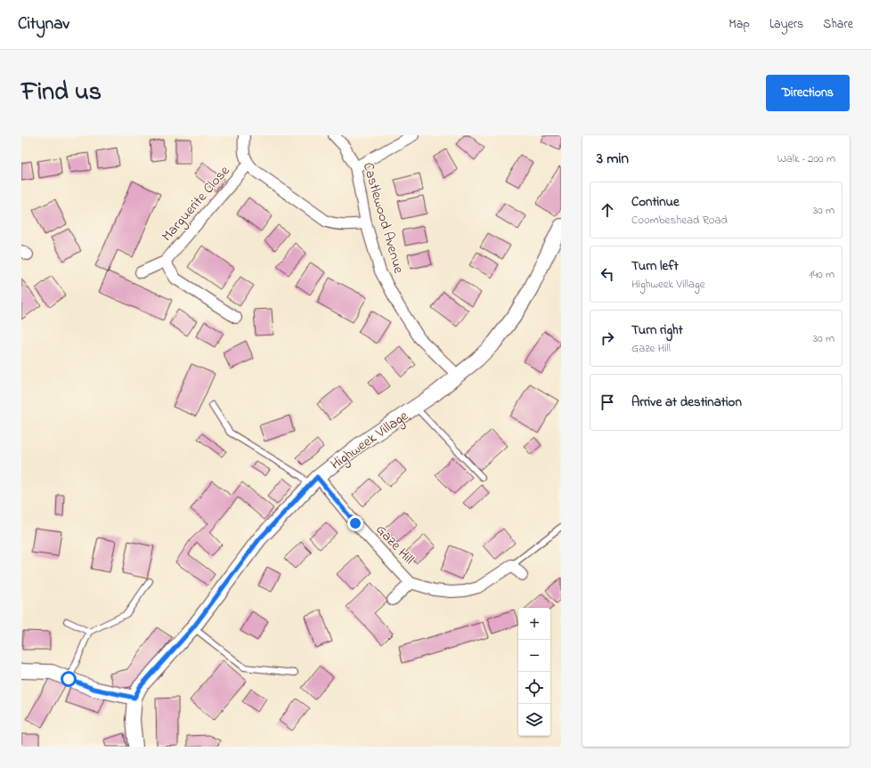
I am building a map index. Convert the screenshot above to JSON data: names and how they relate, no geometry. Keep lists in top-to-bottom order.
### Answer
{
  "streets": {
    "street": [
      "Marguerite Close",
      "Castlewood Avenue",
      "Highweek Village",
      "Gaze Hill"
    ]
  },
  "crossings": [
    ["Castlewood Avenue", "Highweek Village"],
    ["Highweek Village", "Gaze Hill"]
  ],
  "page": {
    "header": "Citynav",
    "nav": ["Map", "Layers", "Share"],
    "title": "Find us",
    "buttons": "Directions",
    "heading": ["3 min", "Walk · 200 m"],
    "list": [
      ["Continue", "Coombeshead Road", "30 m"],
      ["Turn left", "Highweek Village", "140 m"],
      ["Turn right", "Gaze Hill", "30 m"],
      "Arrive at destination"
    ],
    "map_buttons": ["+", "−"]
  }
}
